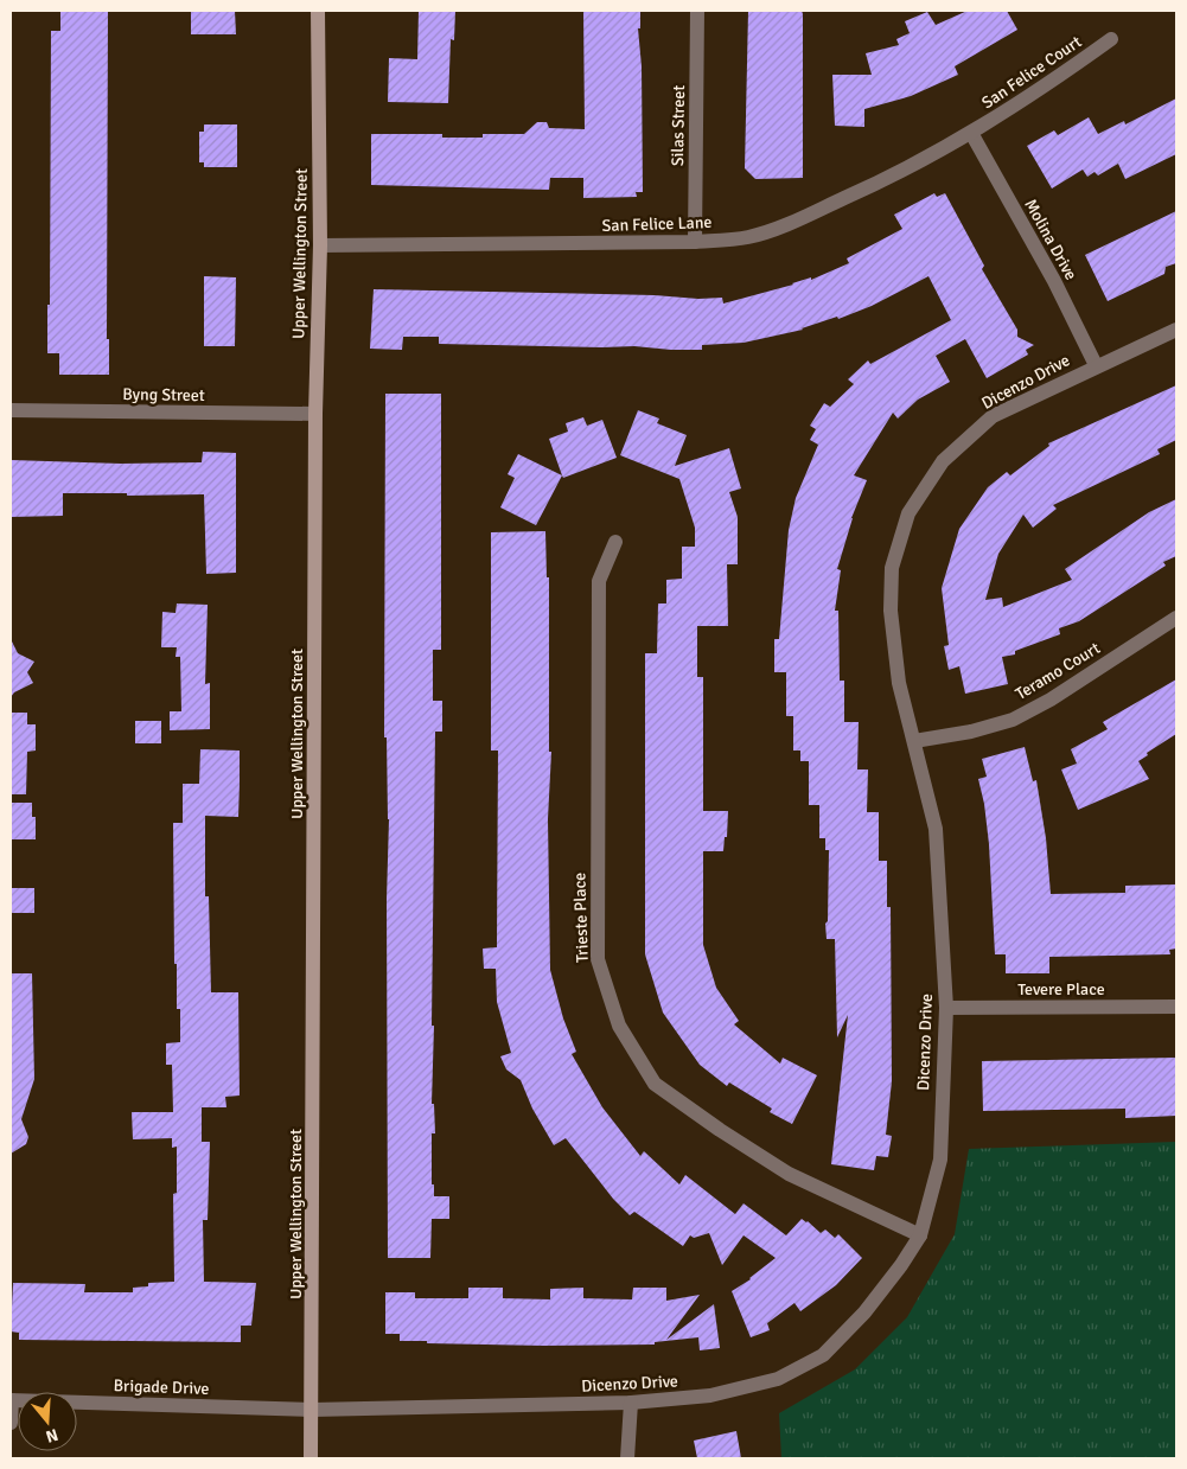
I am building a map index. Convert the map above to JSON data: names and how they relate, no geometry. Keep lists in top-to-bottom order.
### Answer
{
  "streets": {
    "main road": ["Upper Wellington Street"],
    "street": [
      "San Felice Court",
      "Silas Street",
      "San Felice Lane",
      "Molina Drive",
      "Dicenzo Drive",
      "Byng Street",
      "Teramo Court",
      "Trieste Place",
      "Tevere Place",
      "Brigade Drive"
    ]
  },
  "crossings": [
    ["San Felice Court", "San Felice Lane"],
    ["San Felice Court", "Molina Drive"],
    ["Silas Street", "San Felice Lane"],
    ["San Felice Lane", "Molina Drive"],
    ["San Felice Lane", "Upper Wellington Street"],
    ["Molina Drive", "Dicenzo Drive"],
    ["Upper Wellington Street", "Dicenzo Drive"],
    ["Upper Wellington Street", "Byng Street"],
    ["Upper Wellington Street", "Brigade Drive"],
    ["Dicenzo Drive", "Teramo Court"],
    ["Dicenzo Drive", "Trieste Place"],
    ["Dicenzo Drive", "Tevere Place"],
    ["Dicenzo Drive", "Brigade Drive"]
  ],
  "north": "bottom"
}
